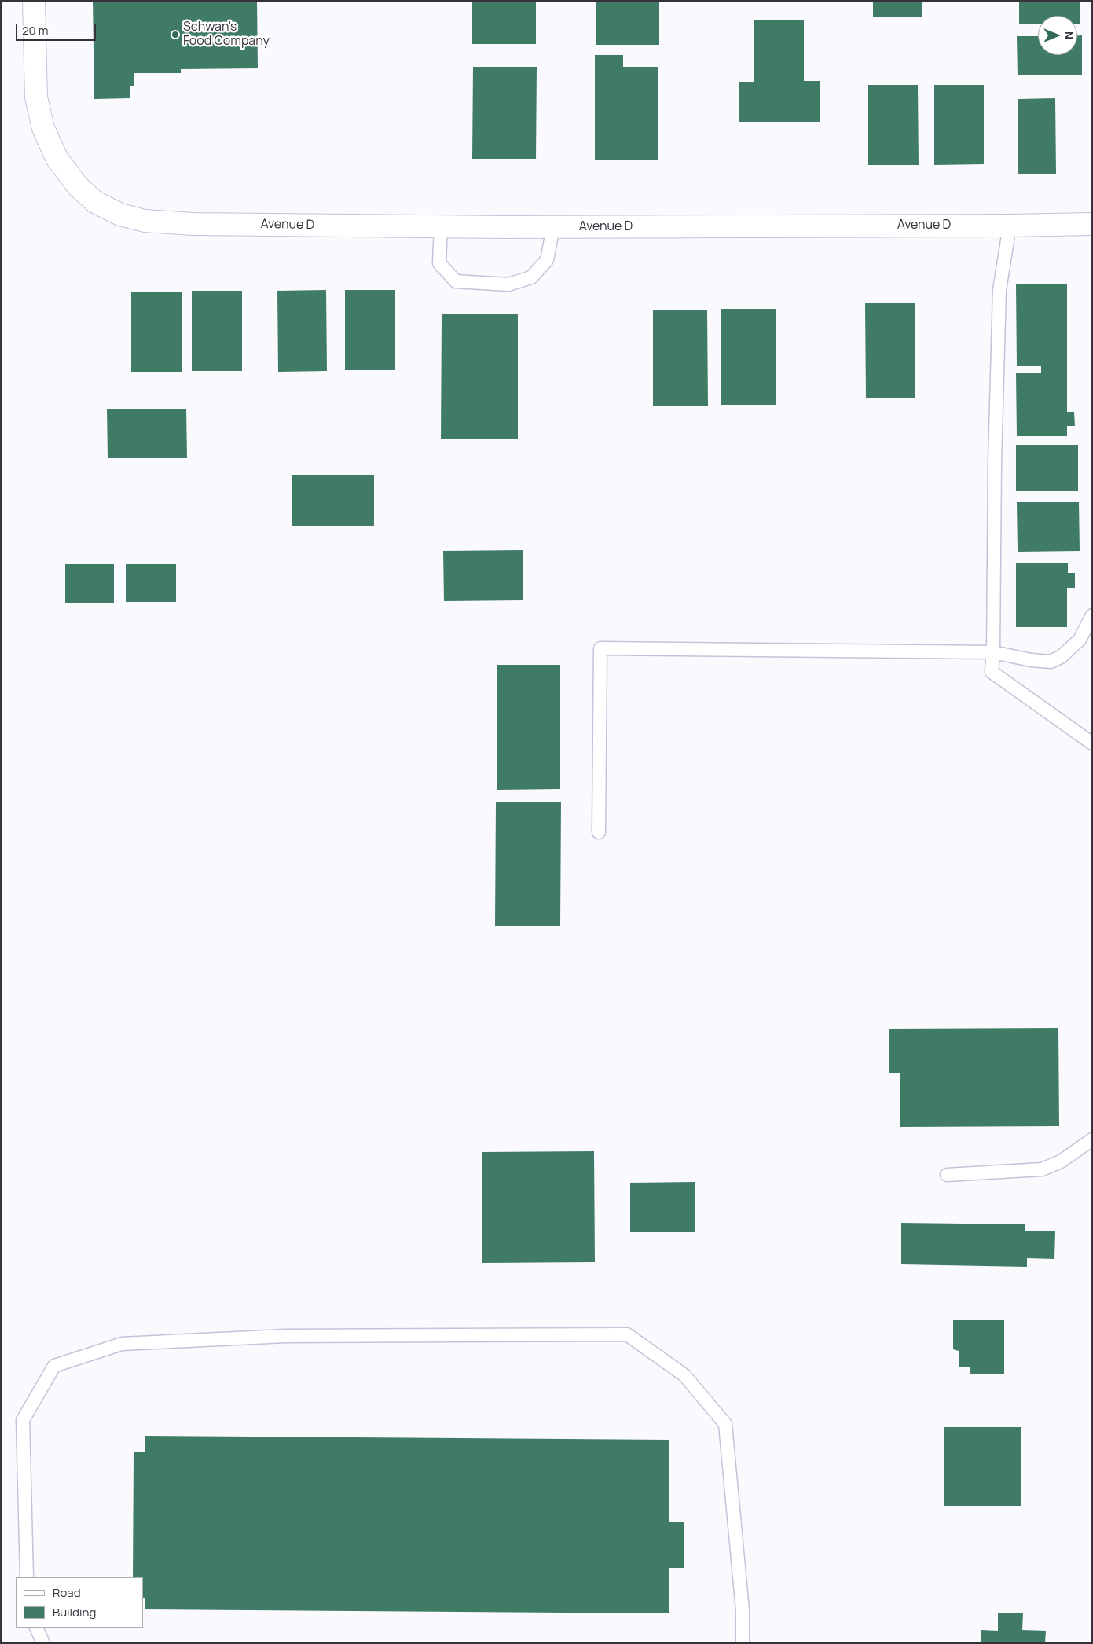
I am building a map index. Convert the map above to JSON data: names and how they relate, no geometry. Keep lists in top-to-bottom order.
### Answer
{
  "streets": {
    "street": ["Avenue D"]
  },
  "places": ["Schwan's Food Company"],
  "legend": ["Road", "Building"],
  "scale_bar": "20 m",
  "north": "right"
}
